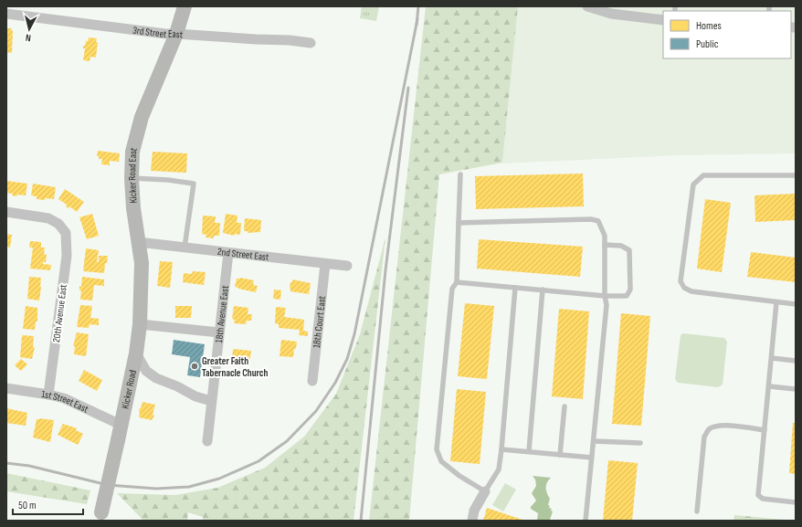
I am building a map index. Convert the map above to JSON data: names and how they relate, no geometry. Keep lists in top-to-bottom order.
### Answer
{
  "streets": {
    "main road": ["Kicker Road East", "Kicker Road"],
    "street": [
      "3rd Street East",
      "2nd Street East",
      "20th Avenue East",
      "18th Avenue East",
      "18th Court East",
      "1st Street East"
    ]
  },
  "crossings": [
    ["3rd Street East", "Kicker Road East"],
    ["Kicker Road East", "2nd Street East"],
    ["Kicker Road East", "Kicker Road"],
    ["2nd Street East", "18th Avenue East"],
    ["2nd Street East", "18th Court East"],
    ["20th Avenue East", "1st Street East"],
    ["Kicker Road", "1st Street East"]
  ],
  "places": ["Greater Faith Tabernacle Church"],
  "legend": ["Homes", "Public"],
  "scale_bar": "50 m",
  "north": "bottom"
}
